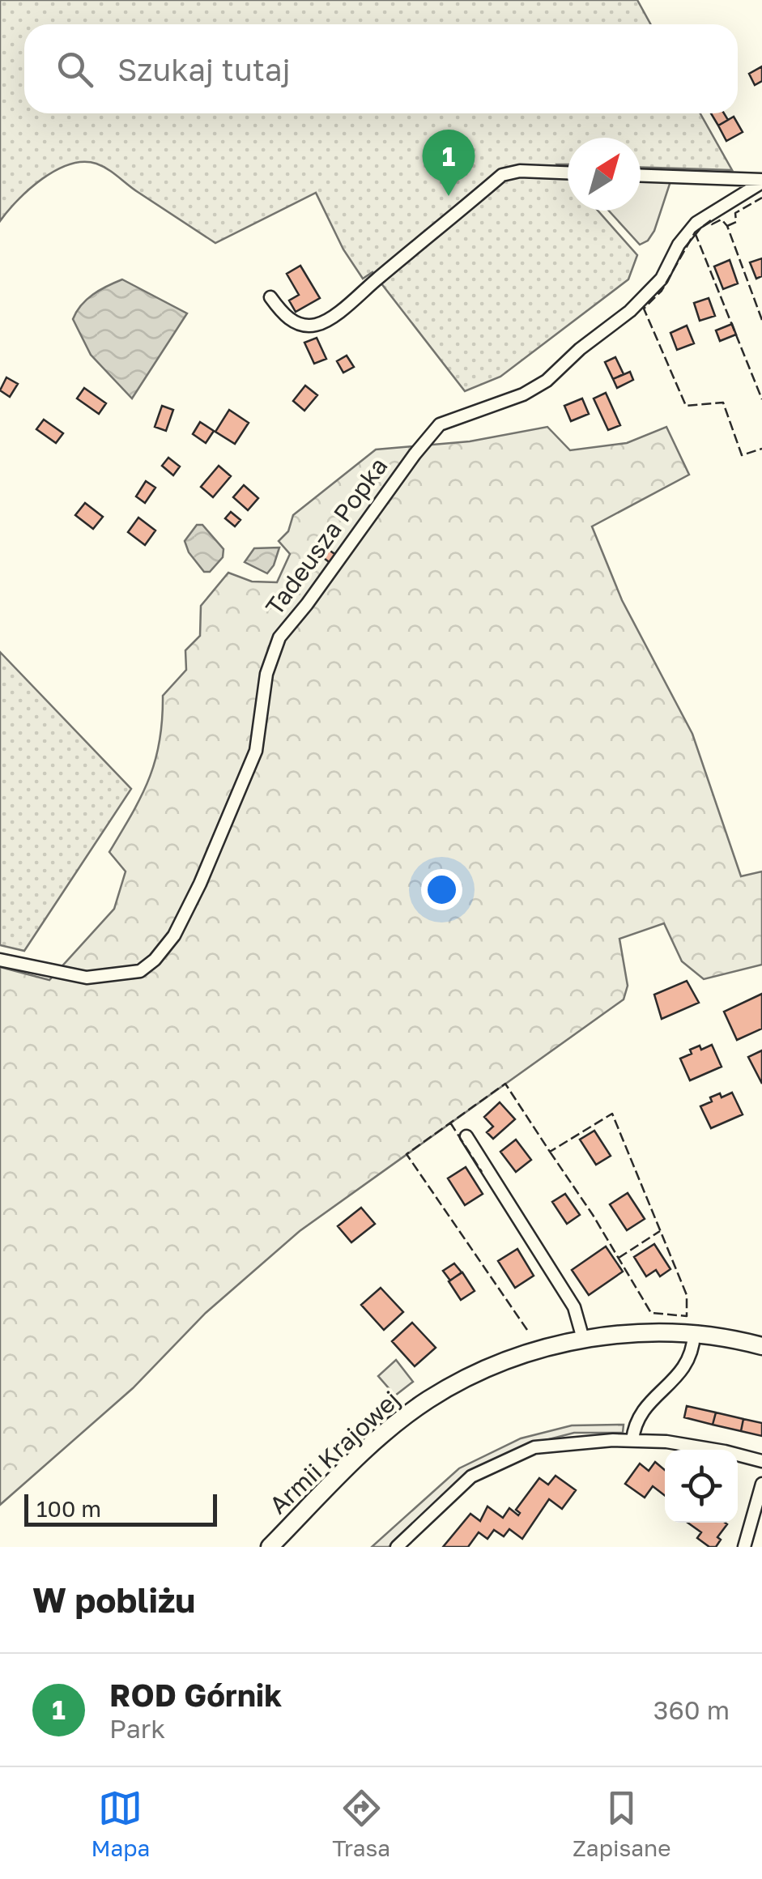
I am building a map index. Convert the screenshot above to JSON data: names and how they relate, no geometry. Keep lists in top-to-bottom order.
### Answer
{
  "streets": {
    "main road": ["Armii Krajowej"],
    "street": ["Tadeusza Popka"]
  },
  "scale_bar": "100 m",
  "north": "top right",
  "page": {
    "search": "Szukaj tutaj",
    "pins": "1",
    "scale": "100 m",
    "heading": "W pobliżu",
    "list": [
      {
        "mark": "1",
        "name": "ROD Górnik",
        "note": "Park",
        "value": "360 m"
      }
    ],
    "nav": ["Mapa", "Trasa", "Zapisane"]
  }
}
